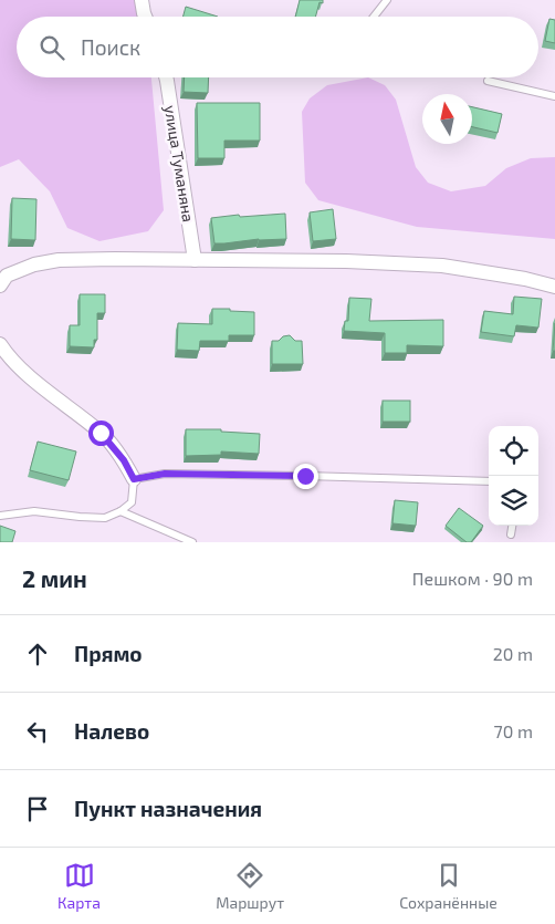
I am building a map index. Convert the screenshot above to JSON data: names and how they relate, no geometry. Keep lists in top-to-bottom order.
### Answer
{
  "streets": {
    "street": ["улица Туманяна"]
  },
  "north": "top",
  "page": {
    "search": "Поиск",
    "heading": ["2 мин", "Пешком · 90 m"],
    "list": [
      ["Прямо", "20 m"],
      ["Налево", "70 m"],
      "Пункт назначения"
    ],
    "nav": ["Карта", "Маршрут", "Сохранённые"]
  }
}
